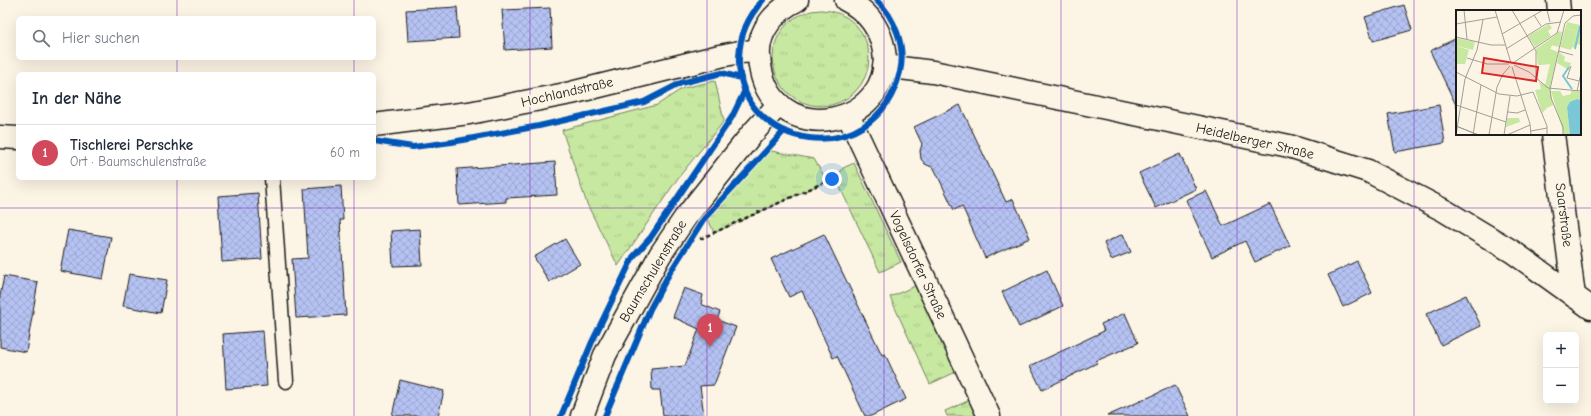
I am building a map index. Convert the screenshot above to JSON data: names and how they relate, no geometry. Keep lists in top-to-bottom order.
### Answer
{
  "streets": {
    "street": [
      "Hochlandstraße",
      "Heidelberger Straße",
      "Saarstraße",
      "Vogelsdorfer Straße",
      "Baumschulenstraße"
    ]
  },
  "crossings": [
    ["Heidelberger Straße", "Saarstraße"]
  ],
  "page": {
    "search": "Hier suchen",
    "heading": "In der Nähe",
    "list": [
      {
        "mark": "1",
        "name": "Tischlerei Perschke",
        "note": "Ort · Baumschulenstraße",
        "value": "60 m"
      }
    ],
    "pins": "1",
    "map_buttons": ["+", "−"]
  }
}
